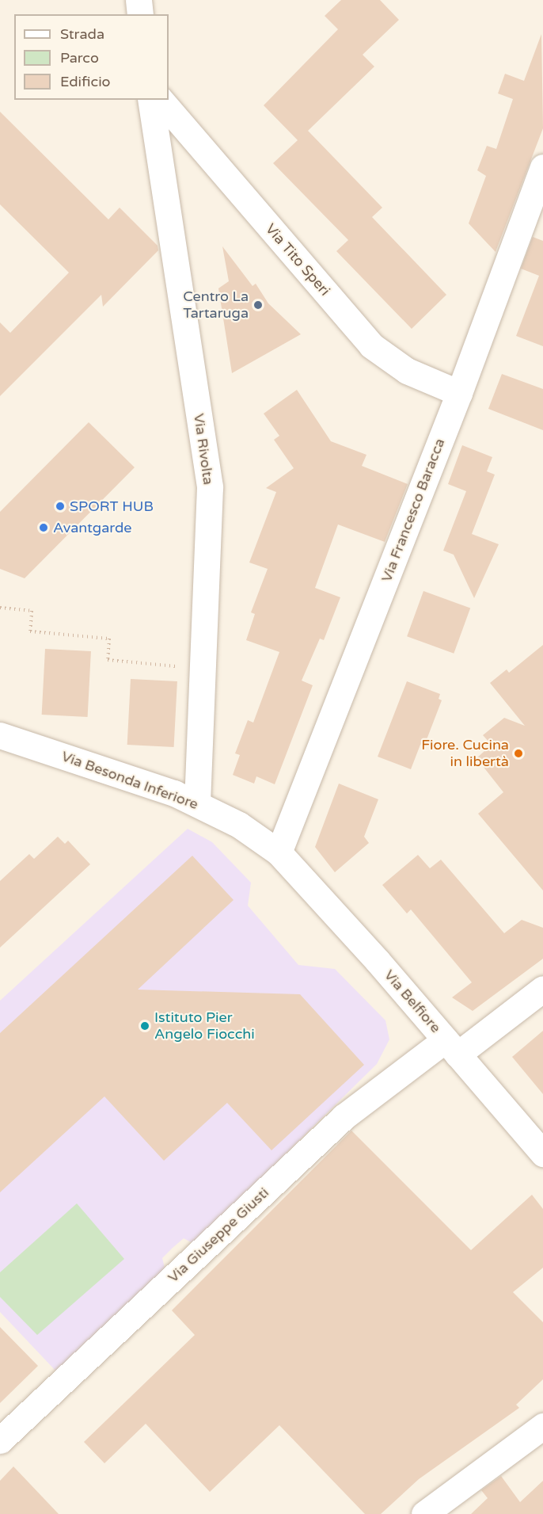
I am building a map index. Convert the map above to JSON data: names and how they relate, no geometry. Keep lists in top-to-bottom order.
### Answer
{
  "streets": {
    "street": [
      "Via Tito Speri",
      "Via Rivolta",
      "Via Francesco Baracca",
      "Via Besonda Inferiore",
      "Via Belfiore",
      "Via Giuseppe Giusti"
    ]
  },
  "crossings": [
    ["Via Tito Speri", "Via Francesco Baracca"],
    ["Via Rivolta", "Via Besonda Inferiore"],
    ["Via Francesco Baracca", "Via Besonda Inferiore"],
    ["Via Francesco Baracca", "Via Belfiore"],
    ["Via Besonda Inferiore", "Via Belfiore"],
    ["Via Belfiore", "Via Giuseppe Giusti"]
  ],
  "places": [
    "Centro La Tartaruga",
    "SPORT HUB",
    "Avantgarde",
    "Fiore. Cucina in libertà",
    "Istituto Pier Angelo Fiocchi"
  ],
  "legend": ["Strada", "Parco", "Edificio"]
}
